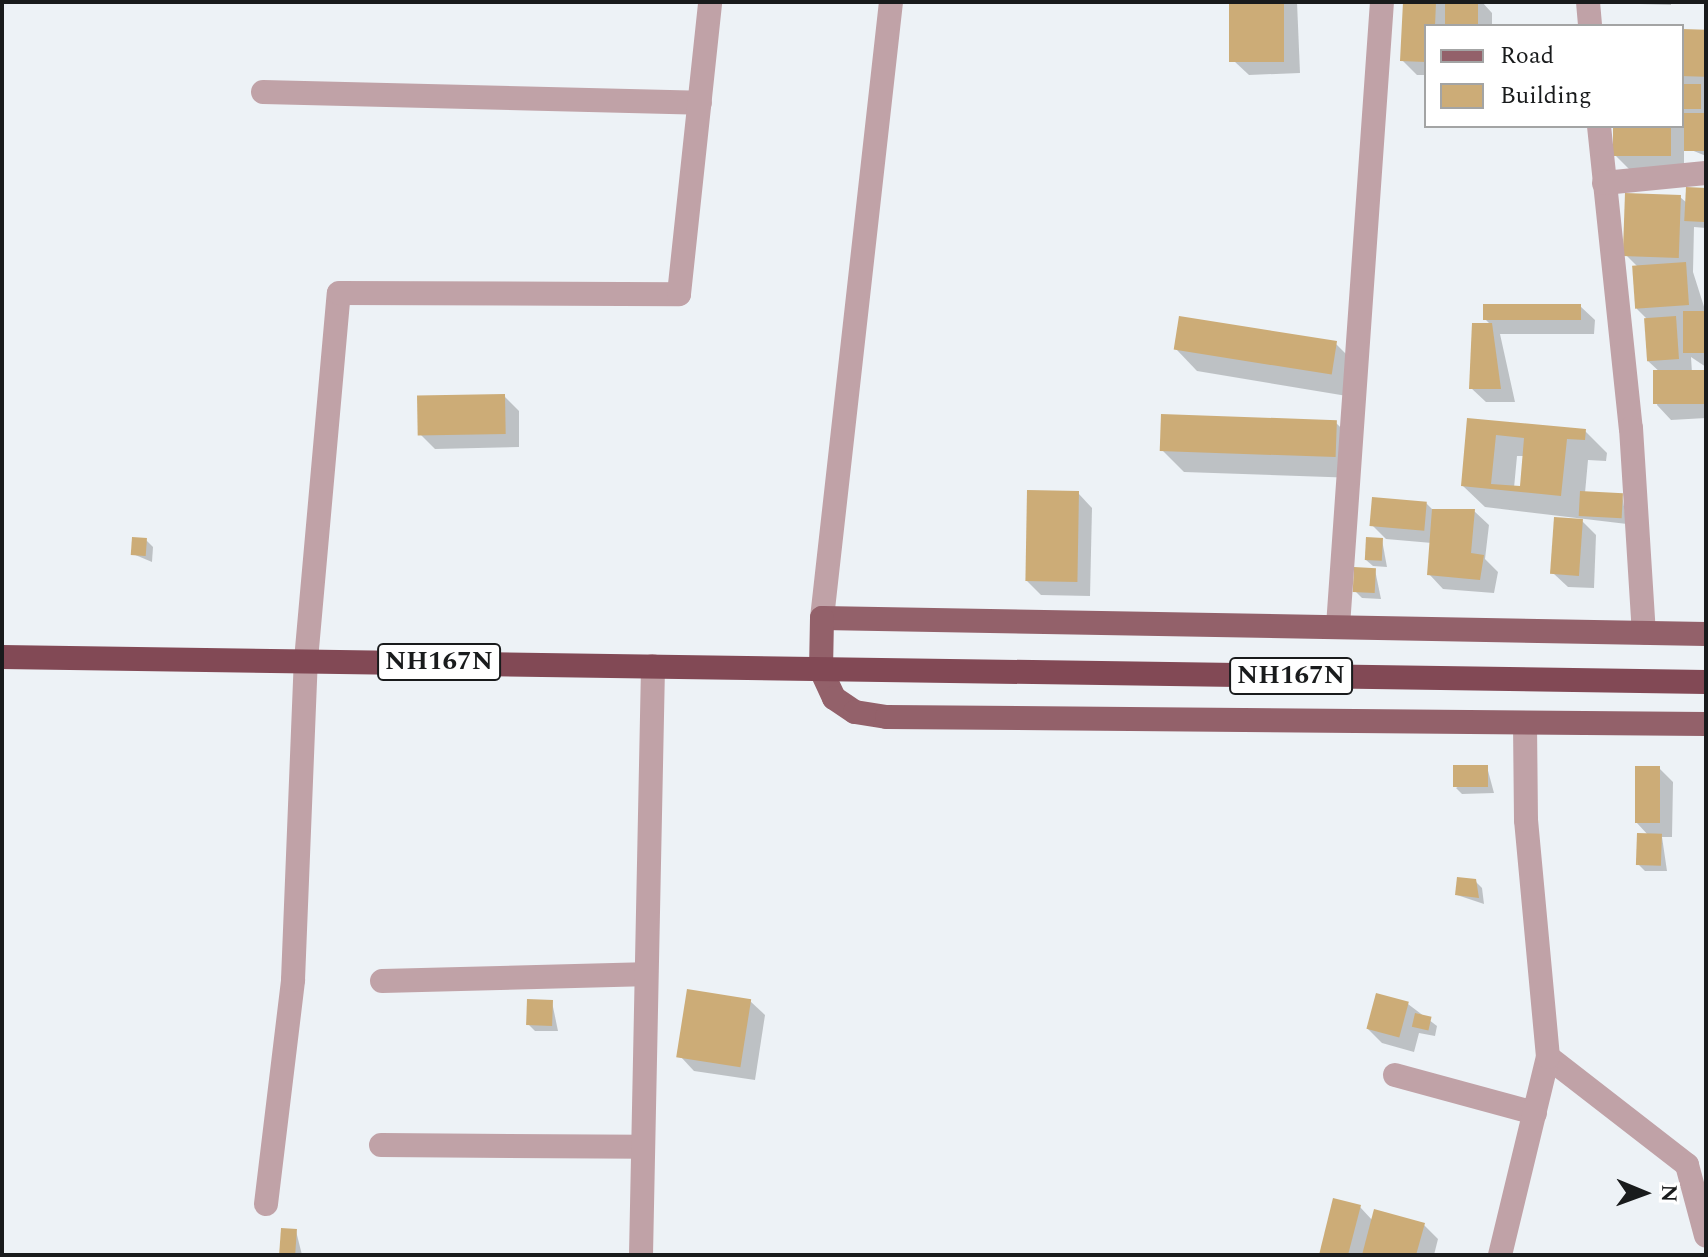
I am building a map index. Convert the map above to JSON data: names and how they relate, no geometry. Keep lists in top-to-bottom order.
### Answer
{
  "streets": {
    "highway": ["NH167N"]
  },
  "legend": ["Road", "Building"],
  "north": "right"
}
